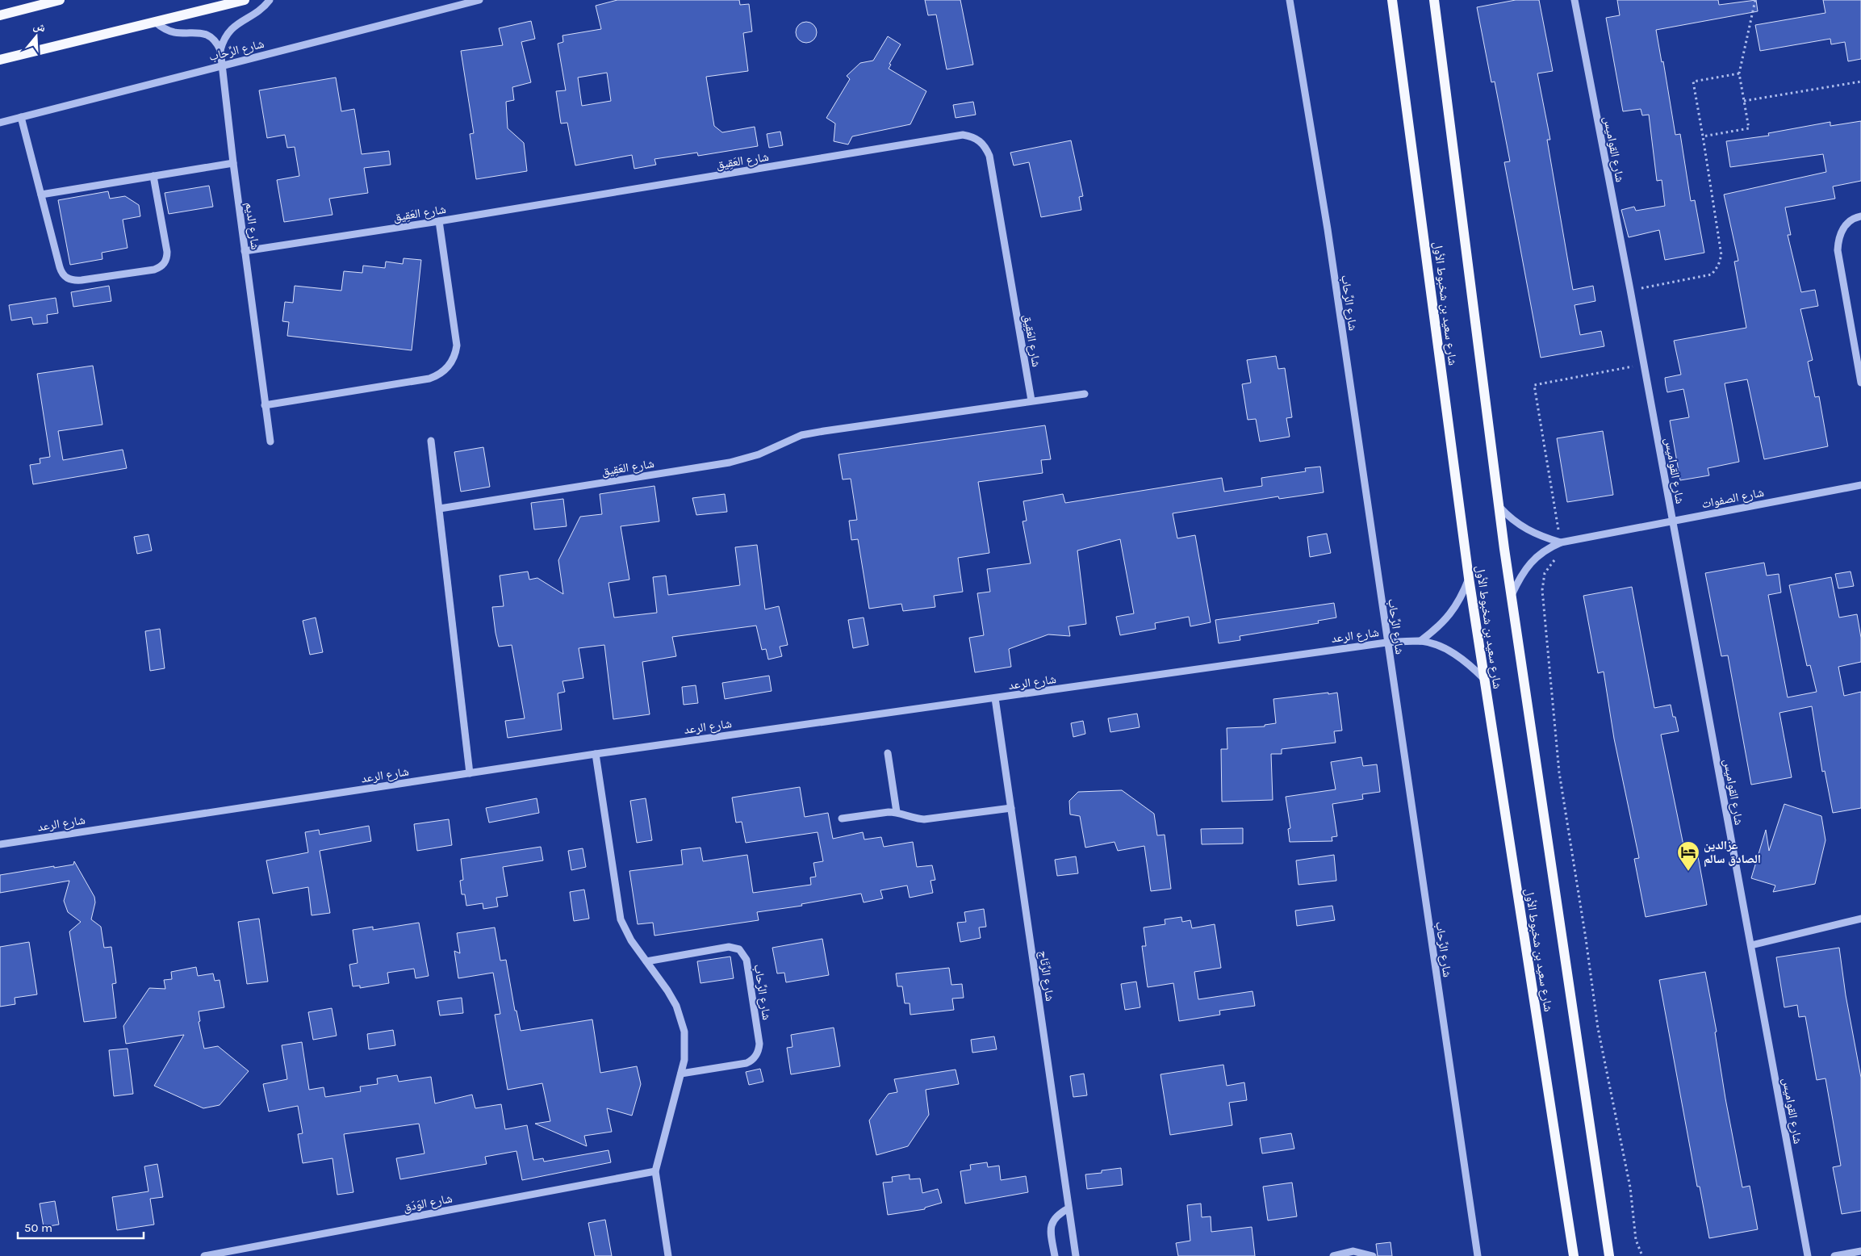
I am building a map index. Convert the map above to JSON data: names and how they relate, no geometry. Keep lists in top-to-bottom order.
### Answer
{
  "streets": {
    "main road": ["شارع سعيد بن شخبوط الأول"],
    "street": [
      "شارع الرِّحاب",
      "شارع القواميس",
      "شارع العَقِيق",
      "شارع الديم",
      "شارع الصفوات",
      "شارع الرعد",
      "شارع الرِّتَاج",
      "شارع الوَدَق"
    ]
  },
  "crossings": [
    ["شارع الرِّحاب", "شارع الديم"],
    ["شارع الرِّحاب", "شارع الرعد"],
    ["شارع القواميس", "شارع الصفوات"],
    ["شارع العَقِيق", "شارع الديم"],
    ["شارع سعيد بن شخبوط الأول", "شارع الصفوات"],
    ["شارع سعيد بن شخبوط الأول", "شارع الرعد"],
    ["شارع الرعد", "شارع الرِّتَاج"]
  ],
  "places": {
    "hotel": ["عزالدين الصادق سالم"]
  },
  "scale_bar": "50 m",
  "north": "top"
}
